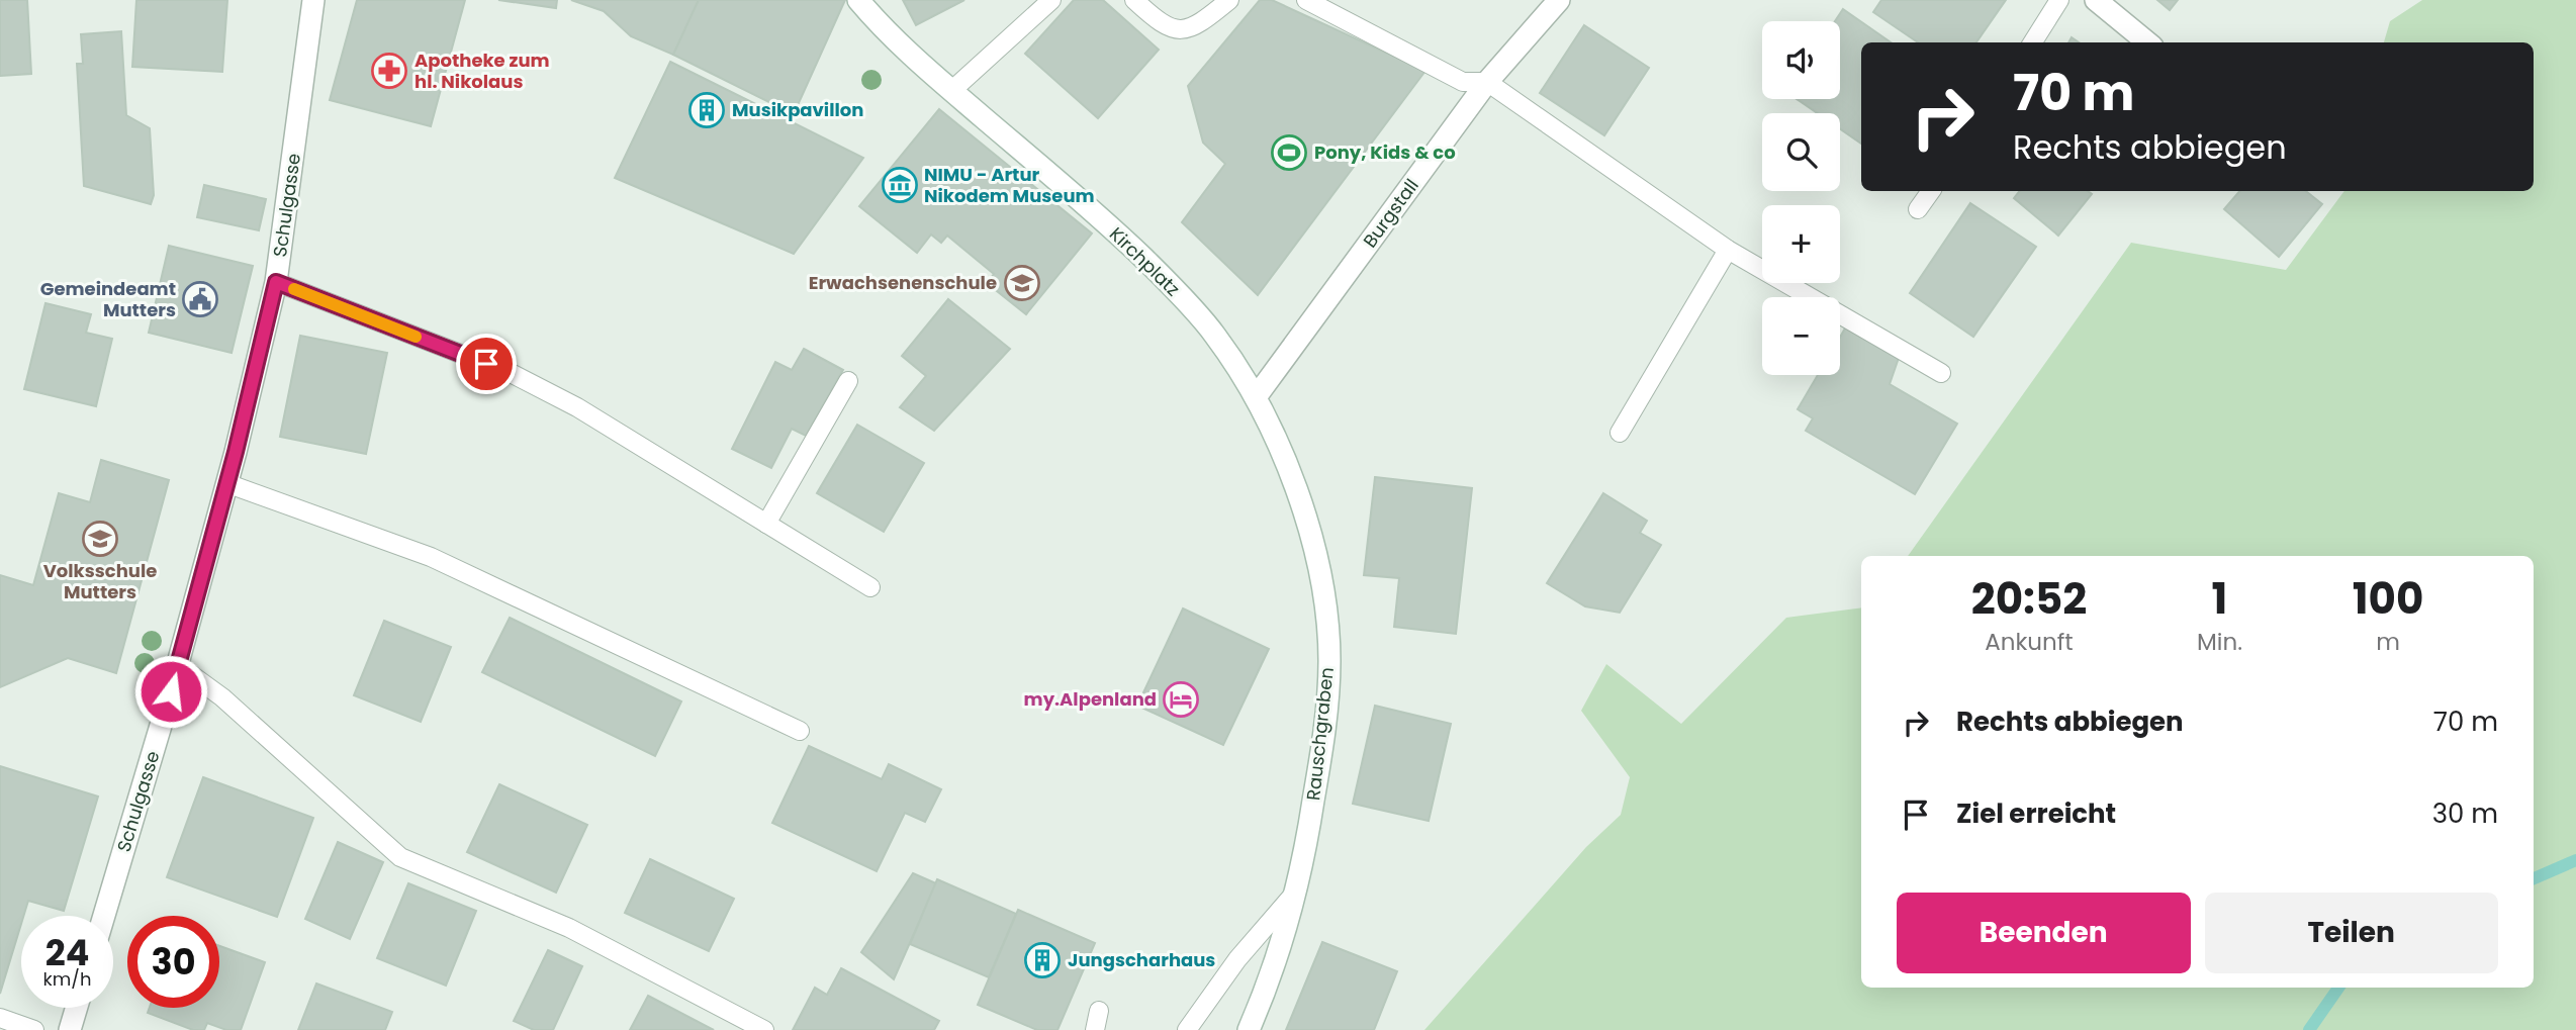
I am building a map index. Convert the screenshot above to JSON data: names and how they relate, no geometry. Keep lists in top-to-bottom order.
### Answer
{
  "streets": {
    "street": [
      "Schulgasse",
      "Burgstall",
      "Kirchplatz",
      "Rauschgraben"
    ]
  },
  "crossings": [
    ["Burgstall", "Kirchplatz"],
    ["Burgstall", "Rauschgraben"],
    ["Kirchplatz", "Rauschgraben"]
  ],
  "places": {
    "pharmacy": ["Apotheke zum hl. Nikolaus"],
    "building": ["Musikpavillon", "Jungscharhaus"],
    "sports": ["Pony, Kids & co"],
    "museum": ["NIMU - Artur Nikodem Museum"],
    "school or university": ["Erwachsenenschule", "Volksschule Mutters"],
    "public building": ["Gemeindeamt Mutters"],
    "hotel": ["my.Alpenland"]
  },
  "page": {
    "map_buttons": ["+", "−"],
    "turn": ["70 m", "Rechts abbiegen"],
    "eta": [
      "20:52",
      "Ankunft",
      "1",
      "Min.",
      "100",
      "m"
    ],
    "list": [
      {
        "name": "Rechts abbiegen",
        "value": "70 m"
      },
      {
        "name": "Ziel erreicht",
        "value": "30 m"
      }
    ],
    "buttons": ["Beenden", "Teilen"],
    "speed": "24 km/h",
    "limit": "30"
  }
}
